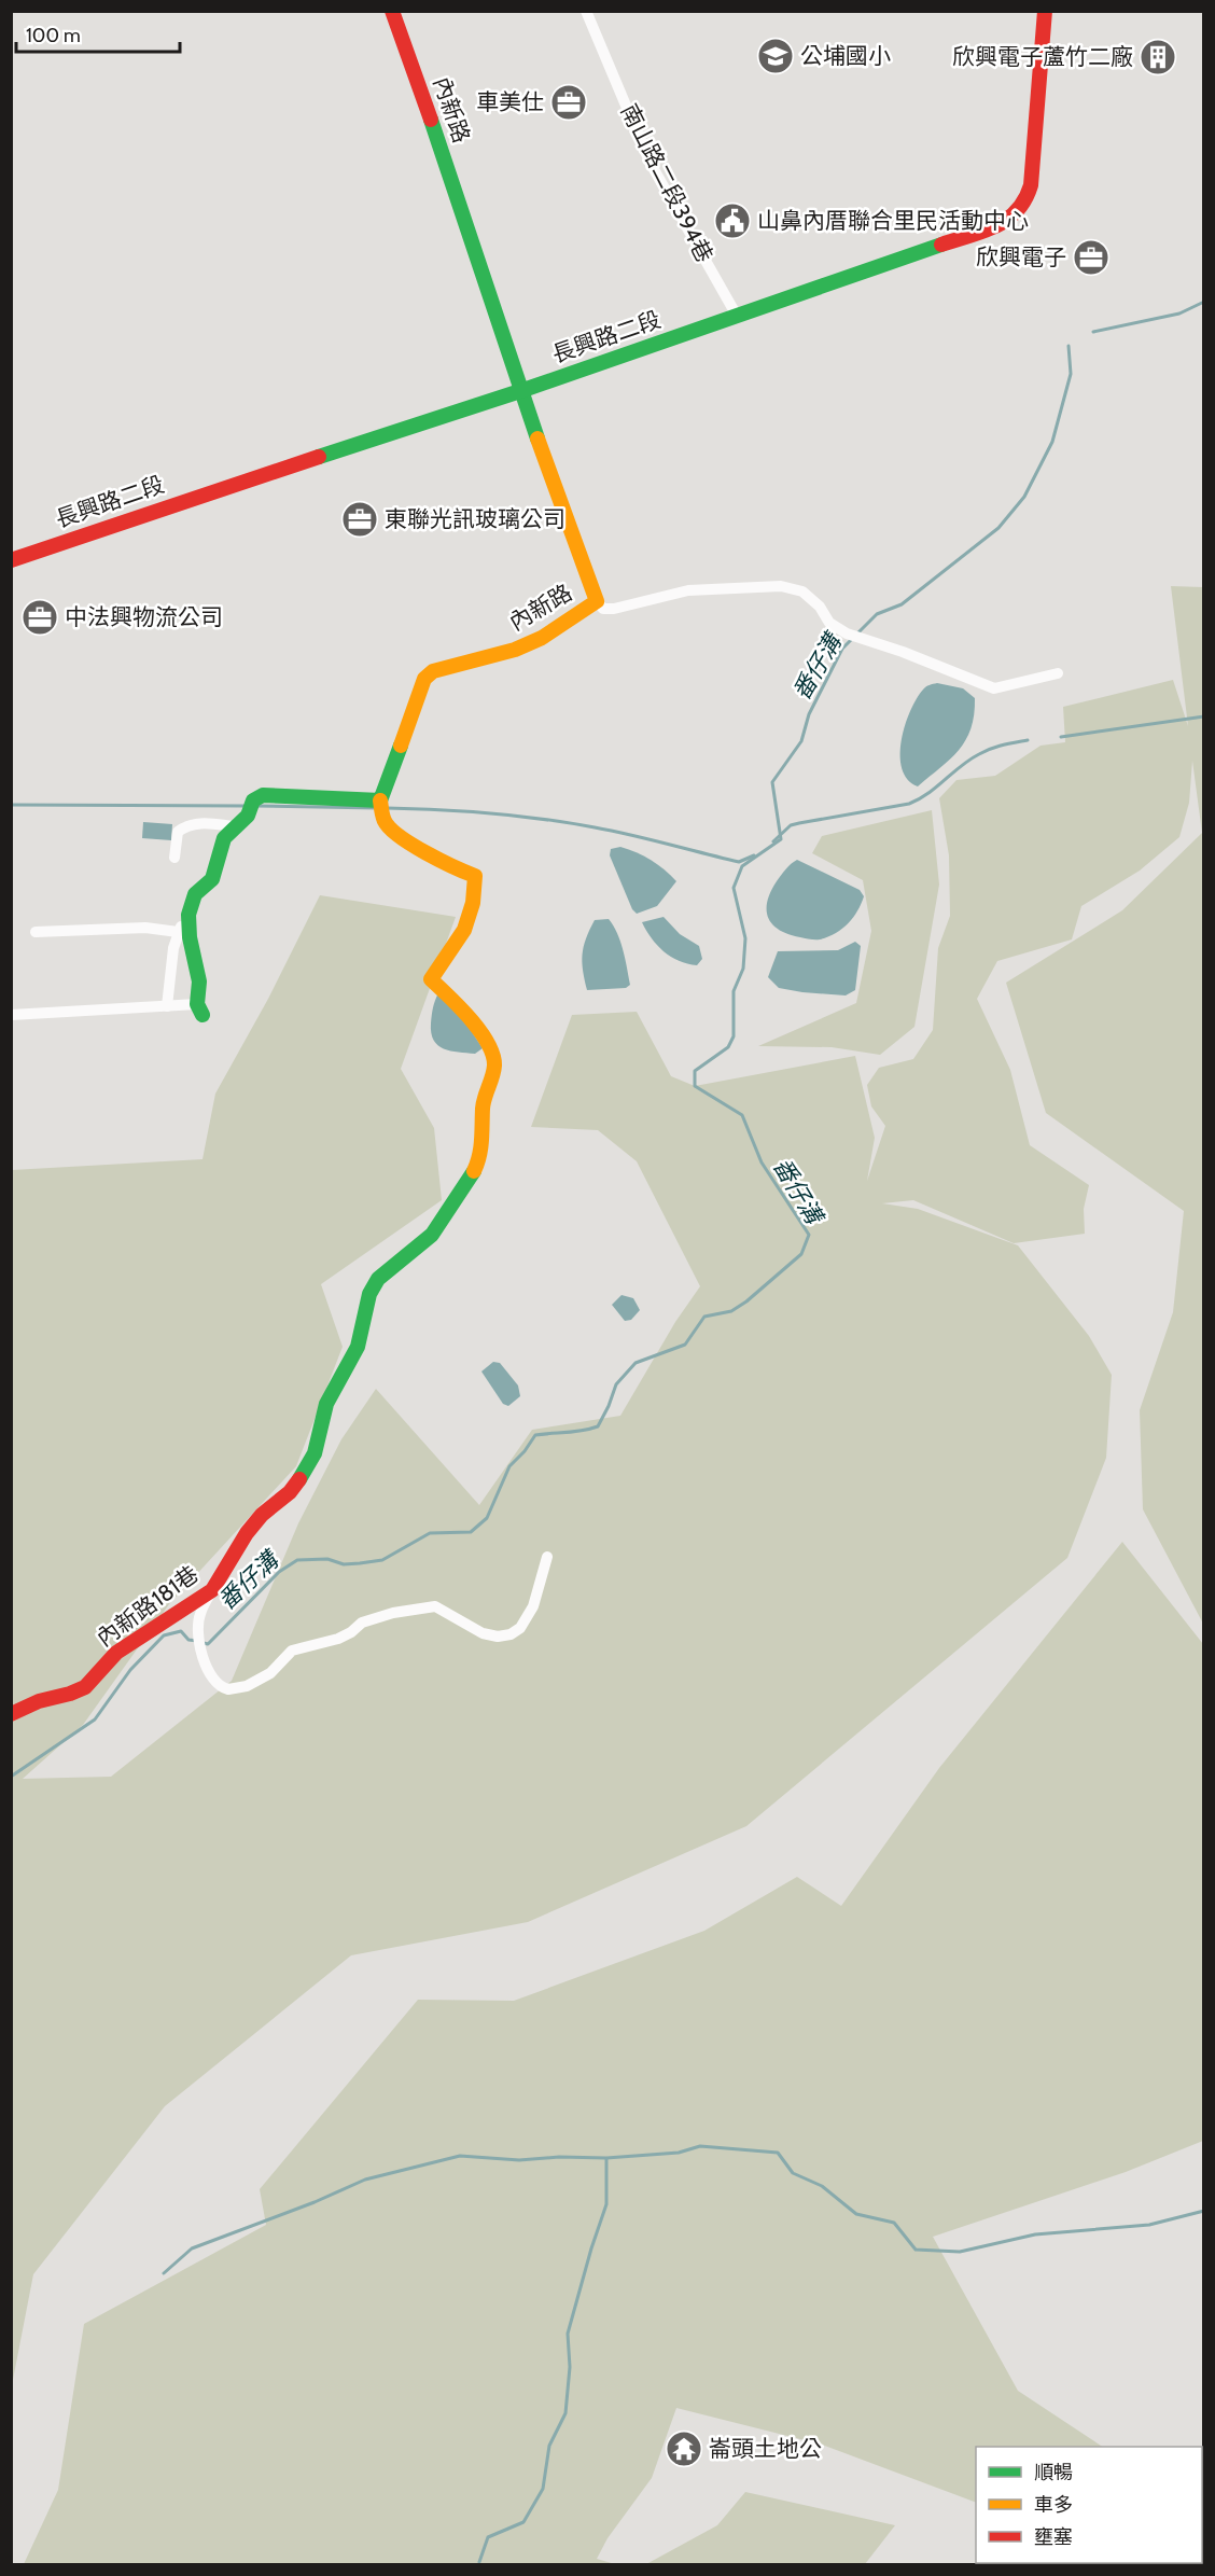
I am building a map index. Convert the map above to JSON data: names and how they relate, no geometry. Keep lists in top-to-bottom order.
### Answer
{
  "streets": {
    "street": [
      "內新路",
      "南山路二段394巷",
      "長興路二段",
      "內新路181巷"
    ]
  },
  "crossings": [
    ["內新路", "長興路二段"],
    ["內新路", "內新路181巷"],
    ["南山路二段394巷", "長興路二段"]
  ],
  "water": ["番仔溝"],
  "places": {
    "school or university": ["公埔國小"],
    "building": ["欣興電子蘆竹二廠"],
    "office": [
      "車美仕",
      "欣興電子",
      "東聯光訊玻璃公司",
      "中法興物流公司"
    ],
    "public building": ["山鼻內厝聯合里民活動中心"],
    "temple": ["崙頭土地公"]
  },
  "legend": ["順暢", "車多", "壅塞"],
  "scale_bar": "100 m"
}
